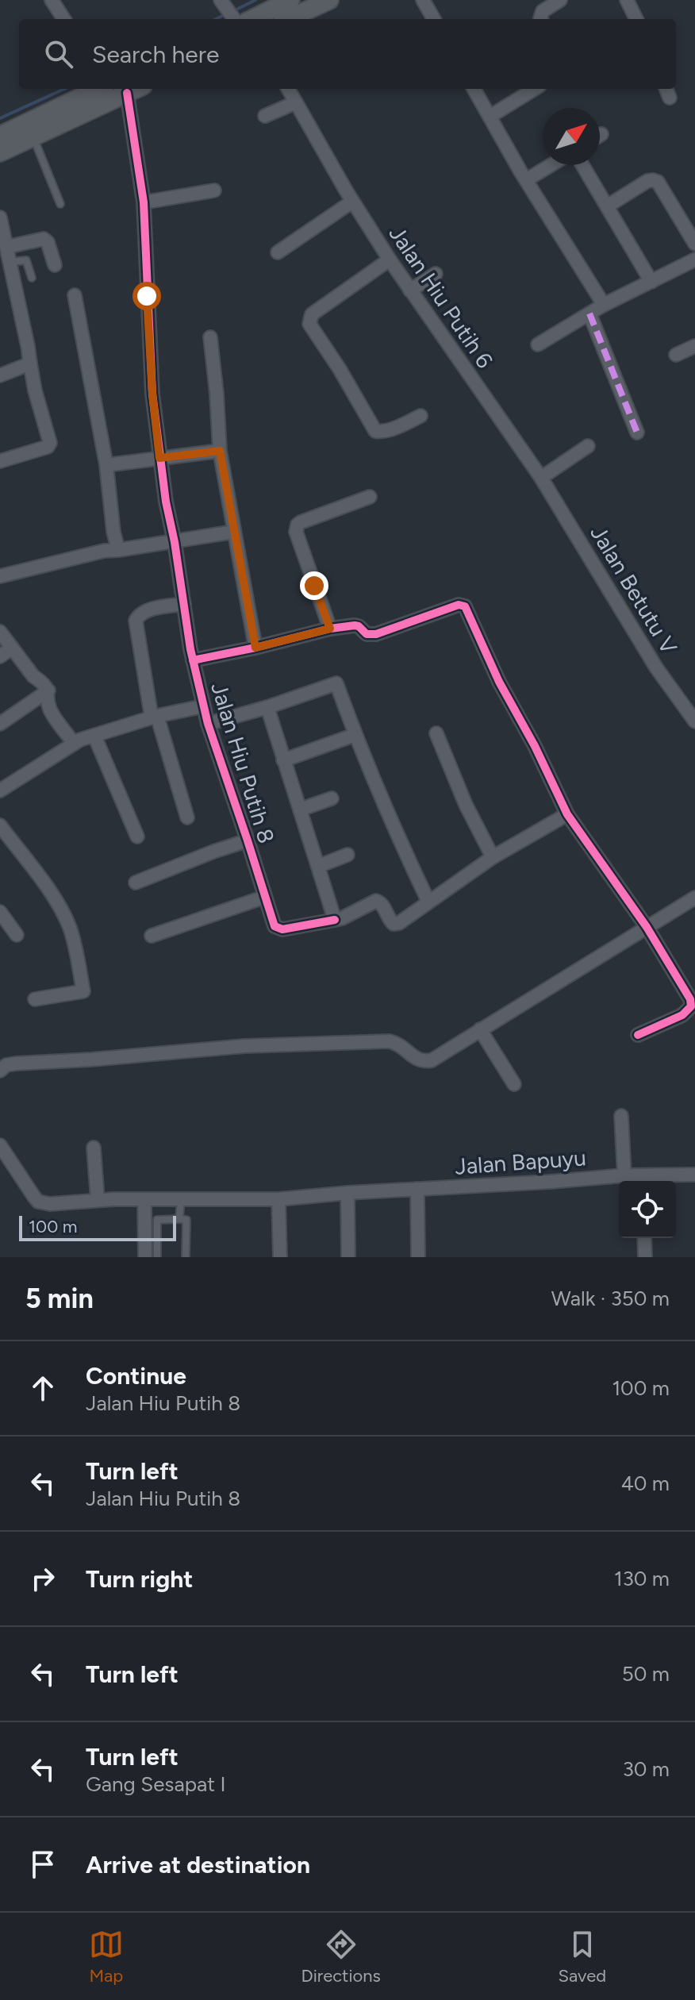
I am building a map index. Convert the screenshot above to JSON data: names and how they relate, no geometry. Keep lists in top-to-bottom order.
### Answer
{
  "streets": {
    "street": [
      "Jalan Hiu Putih 6",
      "Jalan Betutu V",
      "Jalan Hiu Putih 8",
      "Jalan Bapuyu"
    ]
  },
  "crossings": [
    ["Jalan Hiu Putih 6", "Jalan Betutu V"]
  ],
  "scale_bar": "100 m",
  "north": "top right",
  "page": {
    "search": "Search here",
    "scale": "100 m",
    "heading": ["5 min", "Walk · 350 m"],
    "list": [
      ["Continue", "Jalan Hiu Putih 8", "100 m"],
      ["Turn left", "Jalan Hiu Putih 8", "40 m"],
      ["Turn right", "130 m"],
      ["Turn left", "50 m"],
      ["Turn left", "Gang Sesapat I", "30 m"],
      "Arrive at destination"
    ],
    "nav": ["Map", "Directions", "Saved"]
  }
}
